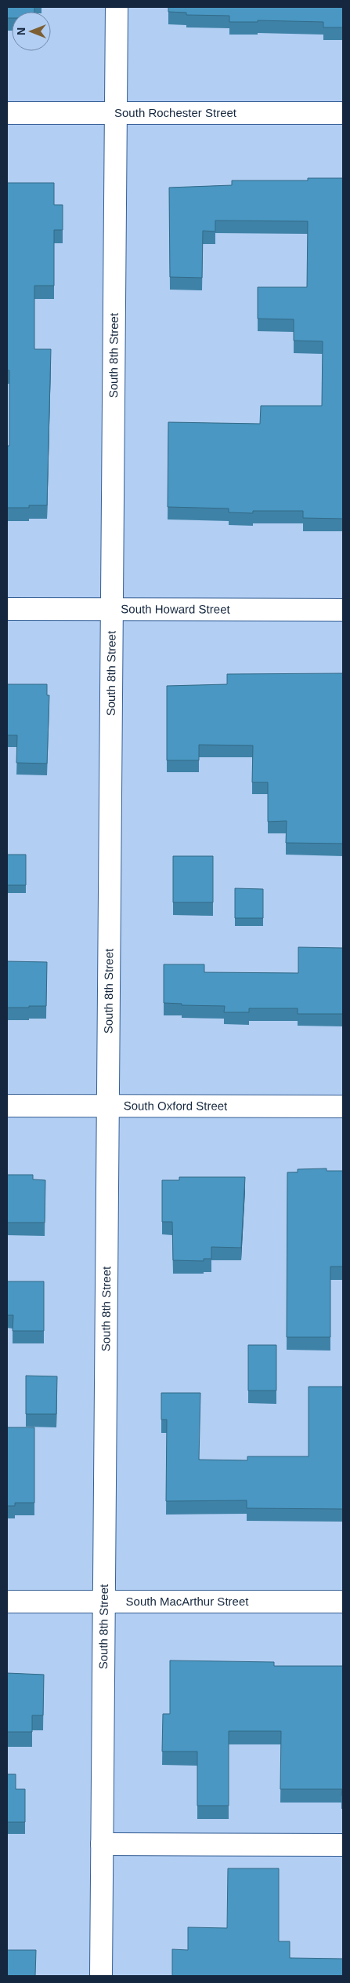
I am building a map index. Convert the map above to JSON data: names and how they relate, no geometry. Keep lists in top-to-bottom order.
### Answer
{
  "streets": {
    "street": [
      "South Rochester Street",
      "South 8th Street",
      "South Howard Street",
      "South Oxford Street",
      "South MacArthur Street"
    ]
  },
  "crossings": [
    ["South Rochester Street", "South 8th Street"],
    ["South 8th Street", "South Howard Street"],
    ["South 8th Street", "South Oxford Street"],
    ["South 8th Street", "South MacArthur Street"]
  ],
  "north": "left"
}
